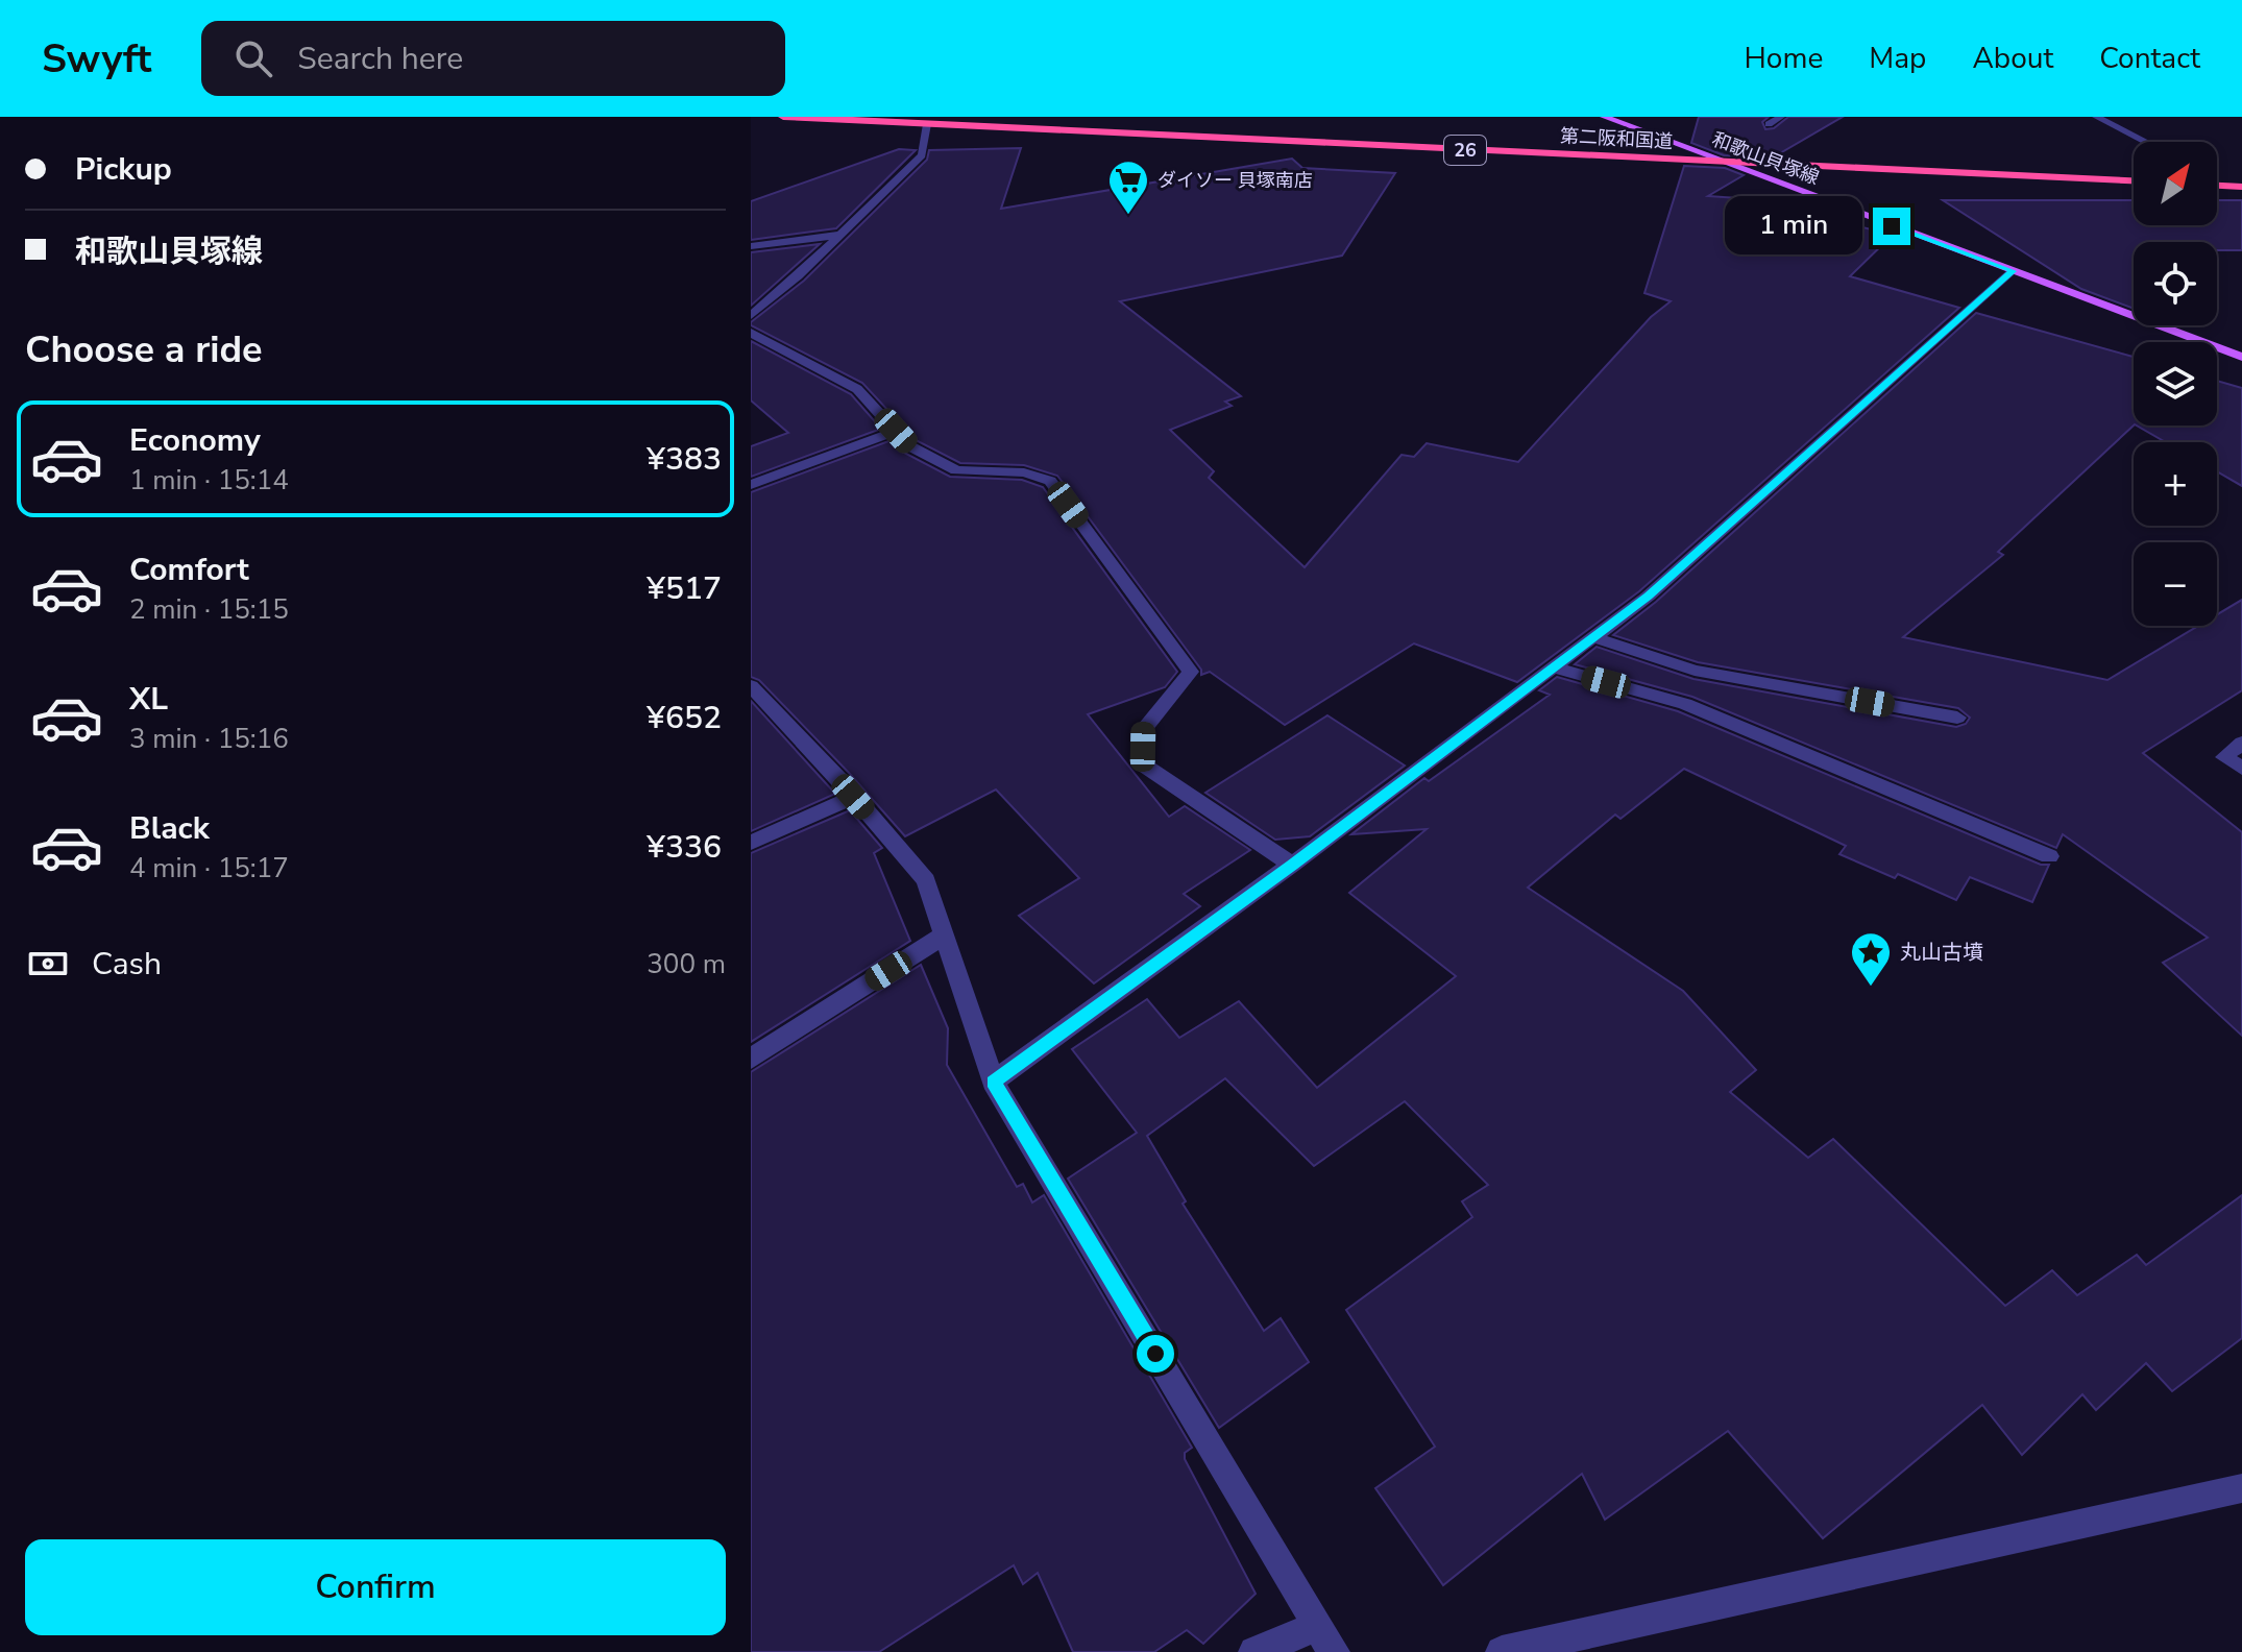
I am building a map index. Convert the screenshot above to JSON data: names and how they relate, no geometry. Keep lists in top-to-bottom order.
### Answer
{
  "streets": {
    "highway": ["第二阪和国道", "26"],
    "main road": ["和歌山貝塚線"]
  },
  "crossings": [
    ["第二阪和国道", "和歌山貝塚線"]
  ],
  "places": {
    "supermarket": ["ダイソー 貝塚南店"],
    "place": ["丸山古墳"]
  },
  "north": "top right",
  "page": {
    "header": "Swyft",
    "search": "Search here",
    "nav": [
      "Home",
      "Map",
      "About",
      "Contact"
    ],
    "banner": ["Pickup", "和歌山貝塚線"],
    "map_buttons": ["+", "−"],
    "bubble": "1 min",
    "heading": "Choose a ride",
    "list": [
      {
        "name": "Economy",
        "note": "1 min · 15:14",
        "value": "¥383"
      },
      {
        "name": "Comfort",
        "note": "2 min · 15:15",
        "value": "¥517"
      },
      {
        "name": "XL",
        "note": "3 min · 15:16",
        "value": "¥652"
      },
      {
        "name": "Black",
        "note": "4 min · 15:17",
        "value": "¥336"
      }
    ],
    "pay": ["Cash", "300 m"],
    "buttons": "Confirm"
  }
}
